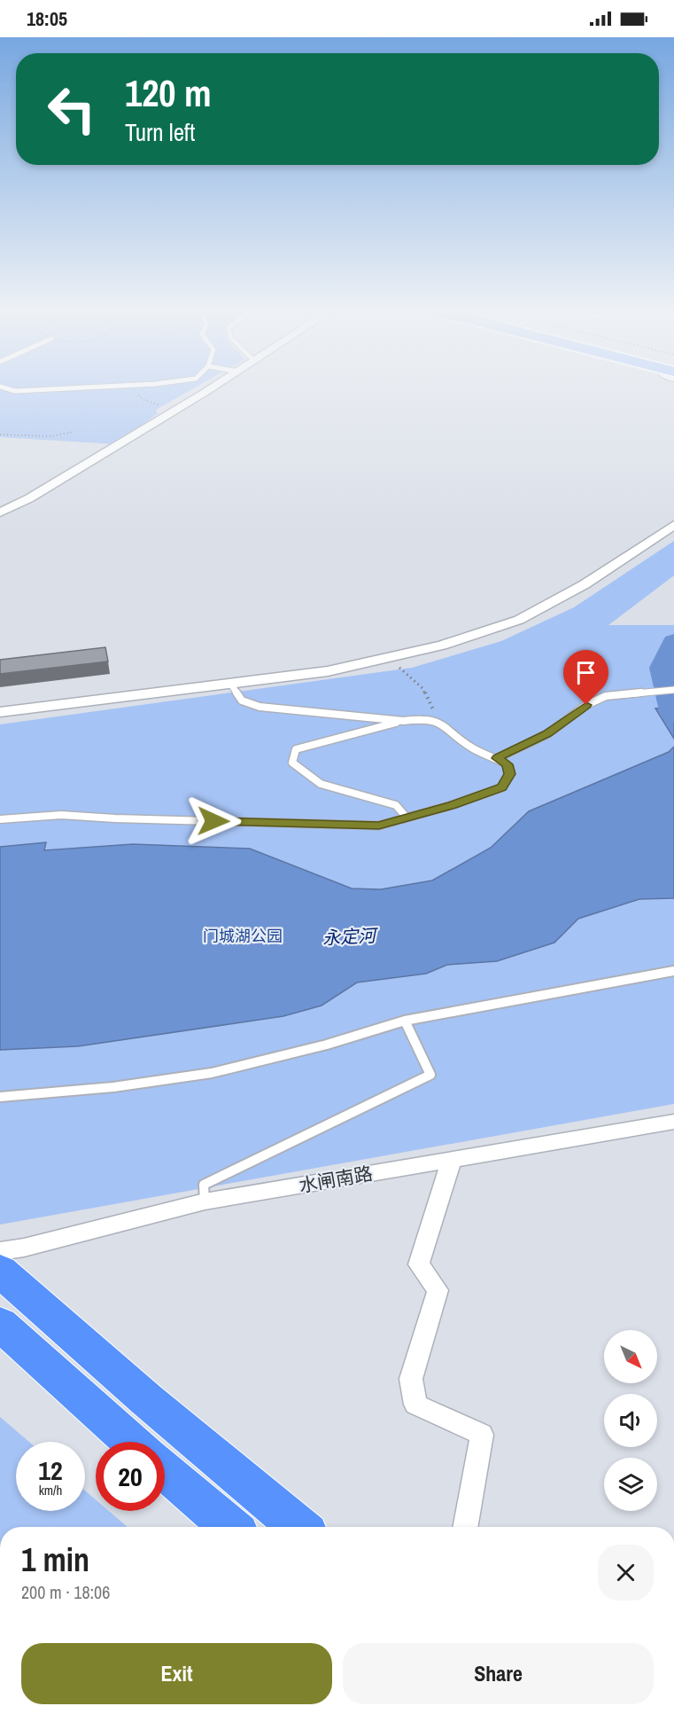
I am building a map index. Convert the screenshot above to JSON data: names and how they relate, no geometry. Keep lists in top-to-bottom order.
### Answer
{
  "streets": {
    "street": ["水闸南路"]
  },
  "water": ["永定河"],
  "parks": ["门城湖公园"],
  "north": "bottom right",
  "page": {
    "status": "18:05",
    "turn": ["120 m", "Turn left"],
    "speed": "12 km/h",
    "limit": "20",
    "heading": ["1 min", "200 m · 18:06"],
    "buttons": ["Exit", "Share"]
  }
}
